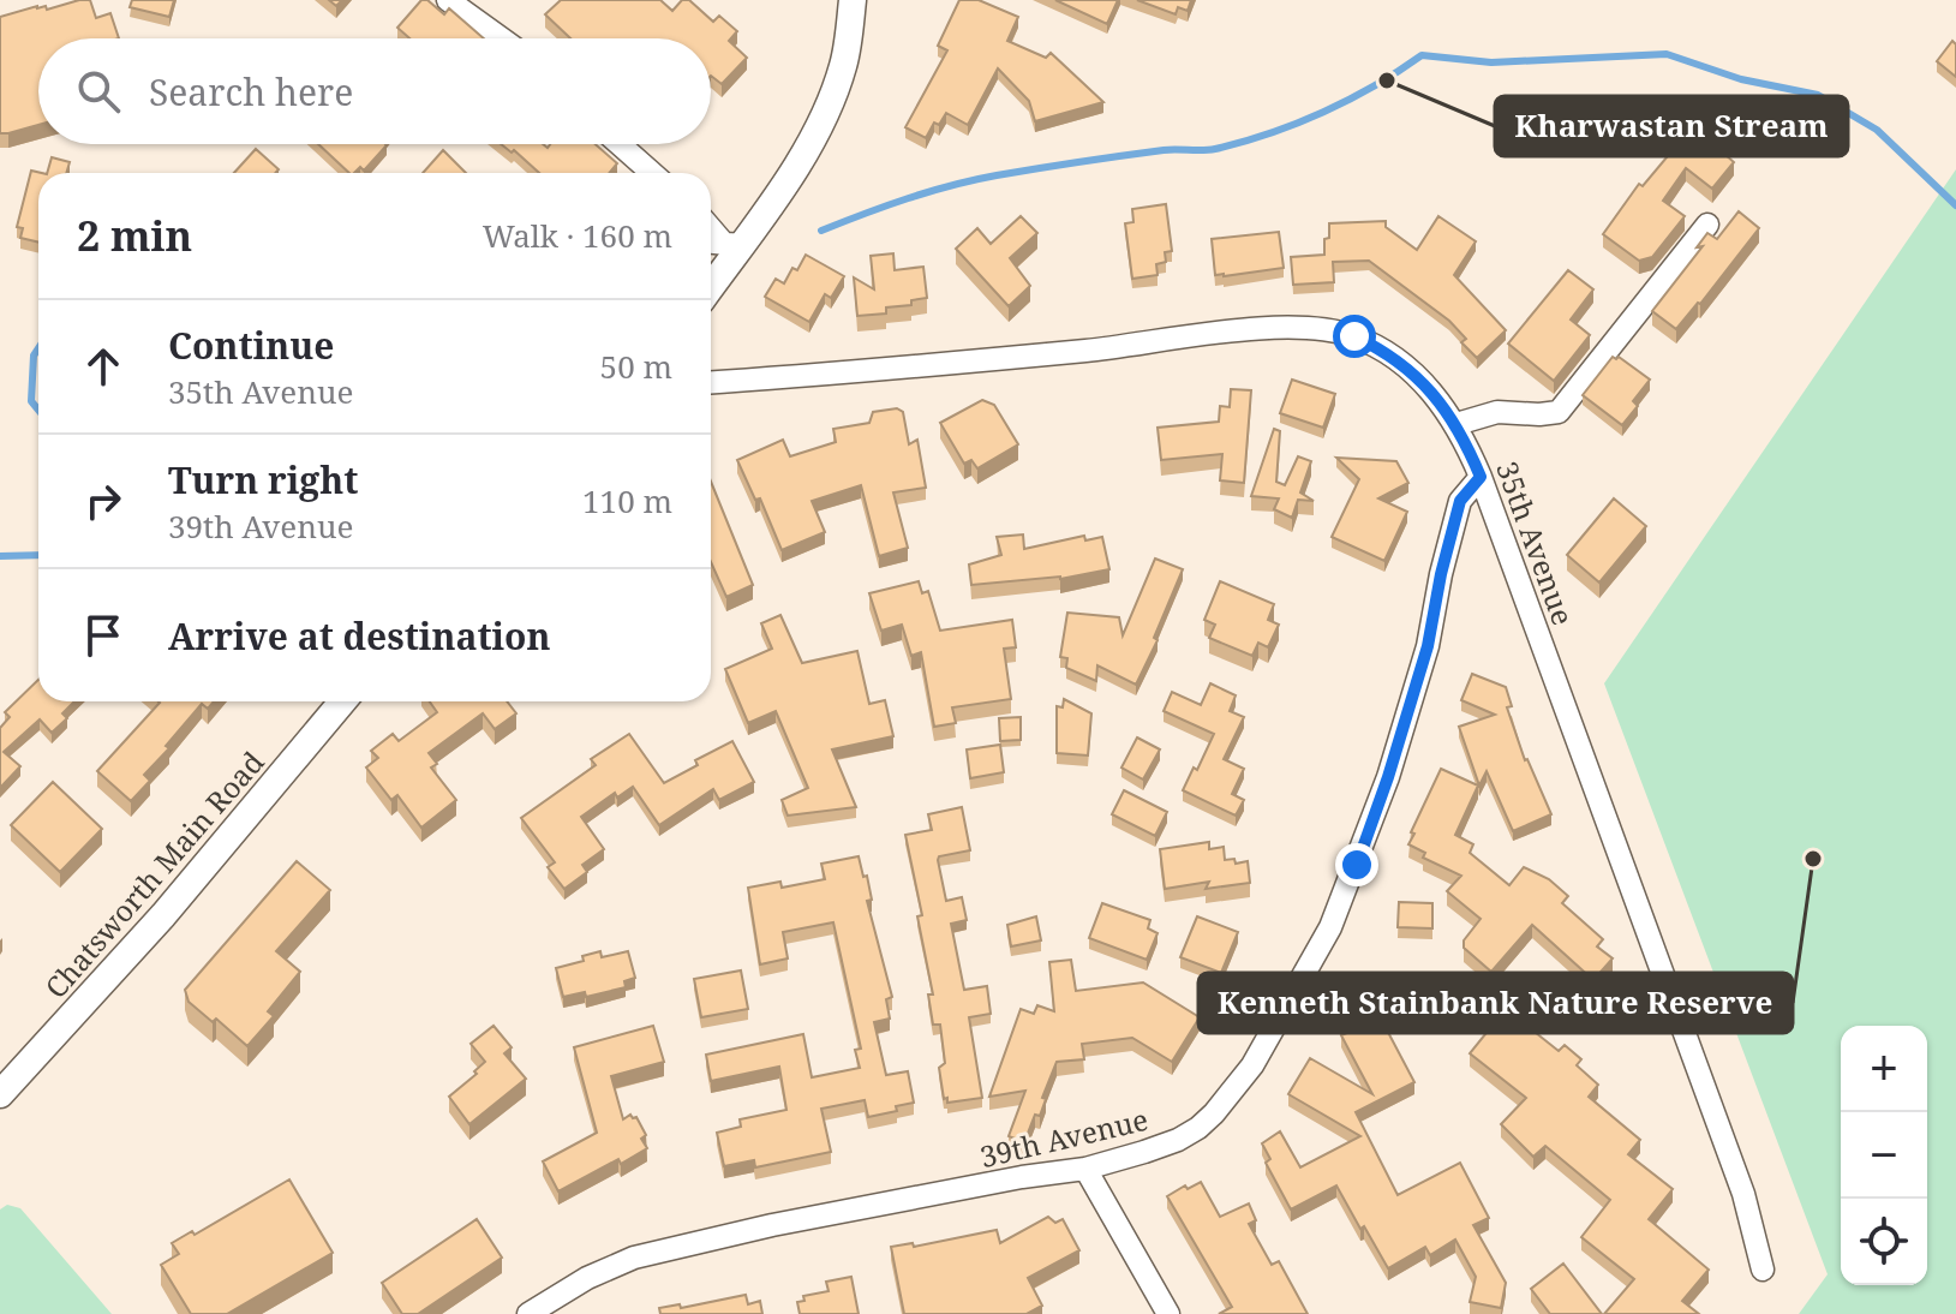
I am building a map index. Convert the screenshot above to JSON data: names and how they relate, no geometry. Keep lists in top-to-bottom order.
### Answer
{
  "streets": {
    "street": ["35th Avenue", "Chatsworth Main Road", "39th Avenue"]
  },
  "crossings": [
    ["35th Avenue", "39th Avenue"]
  ],
  "places": ["Kharwastan Stream", "Kenneth Stainbank Nature Reserve"],
  "page": {
    "search": "Search here",
    "heading": ["2 min", "Walk · 160 m"],
    "list": [
      ["Continue", "35th Avenue", "50 m"],
      ["Turn right", "39th Avenue", "110 m"],
      "Arrive at destination"
    ],
    "map_buttons": ["+", "−"]
  }
}
